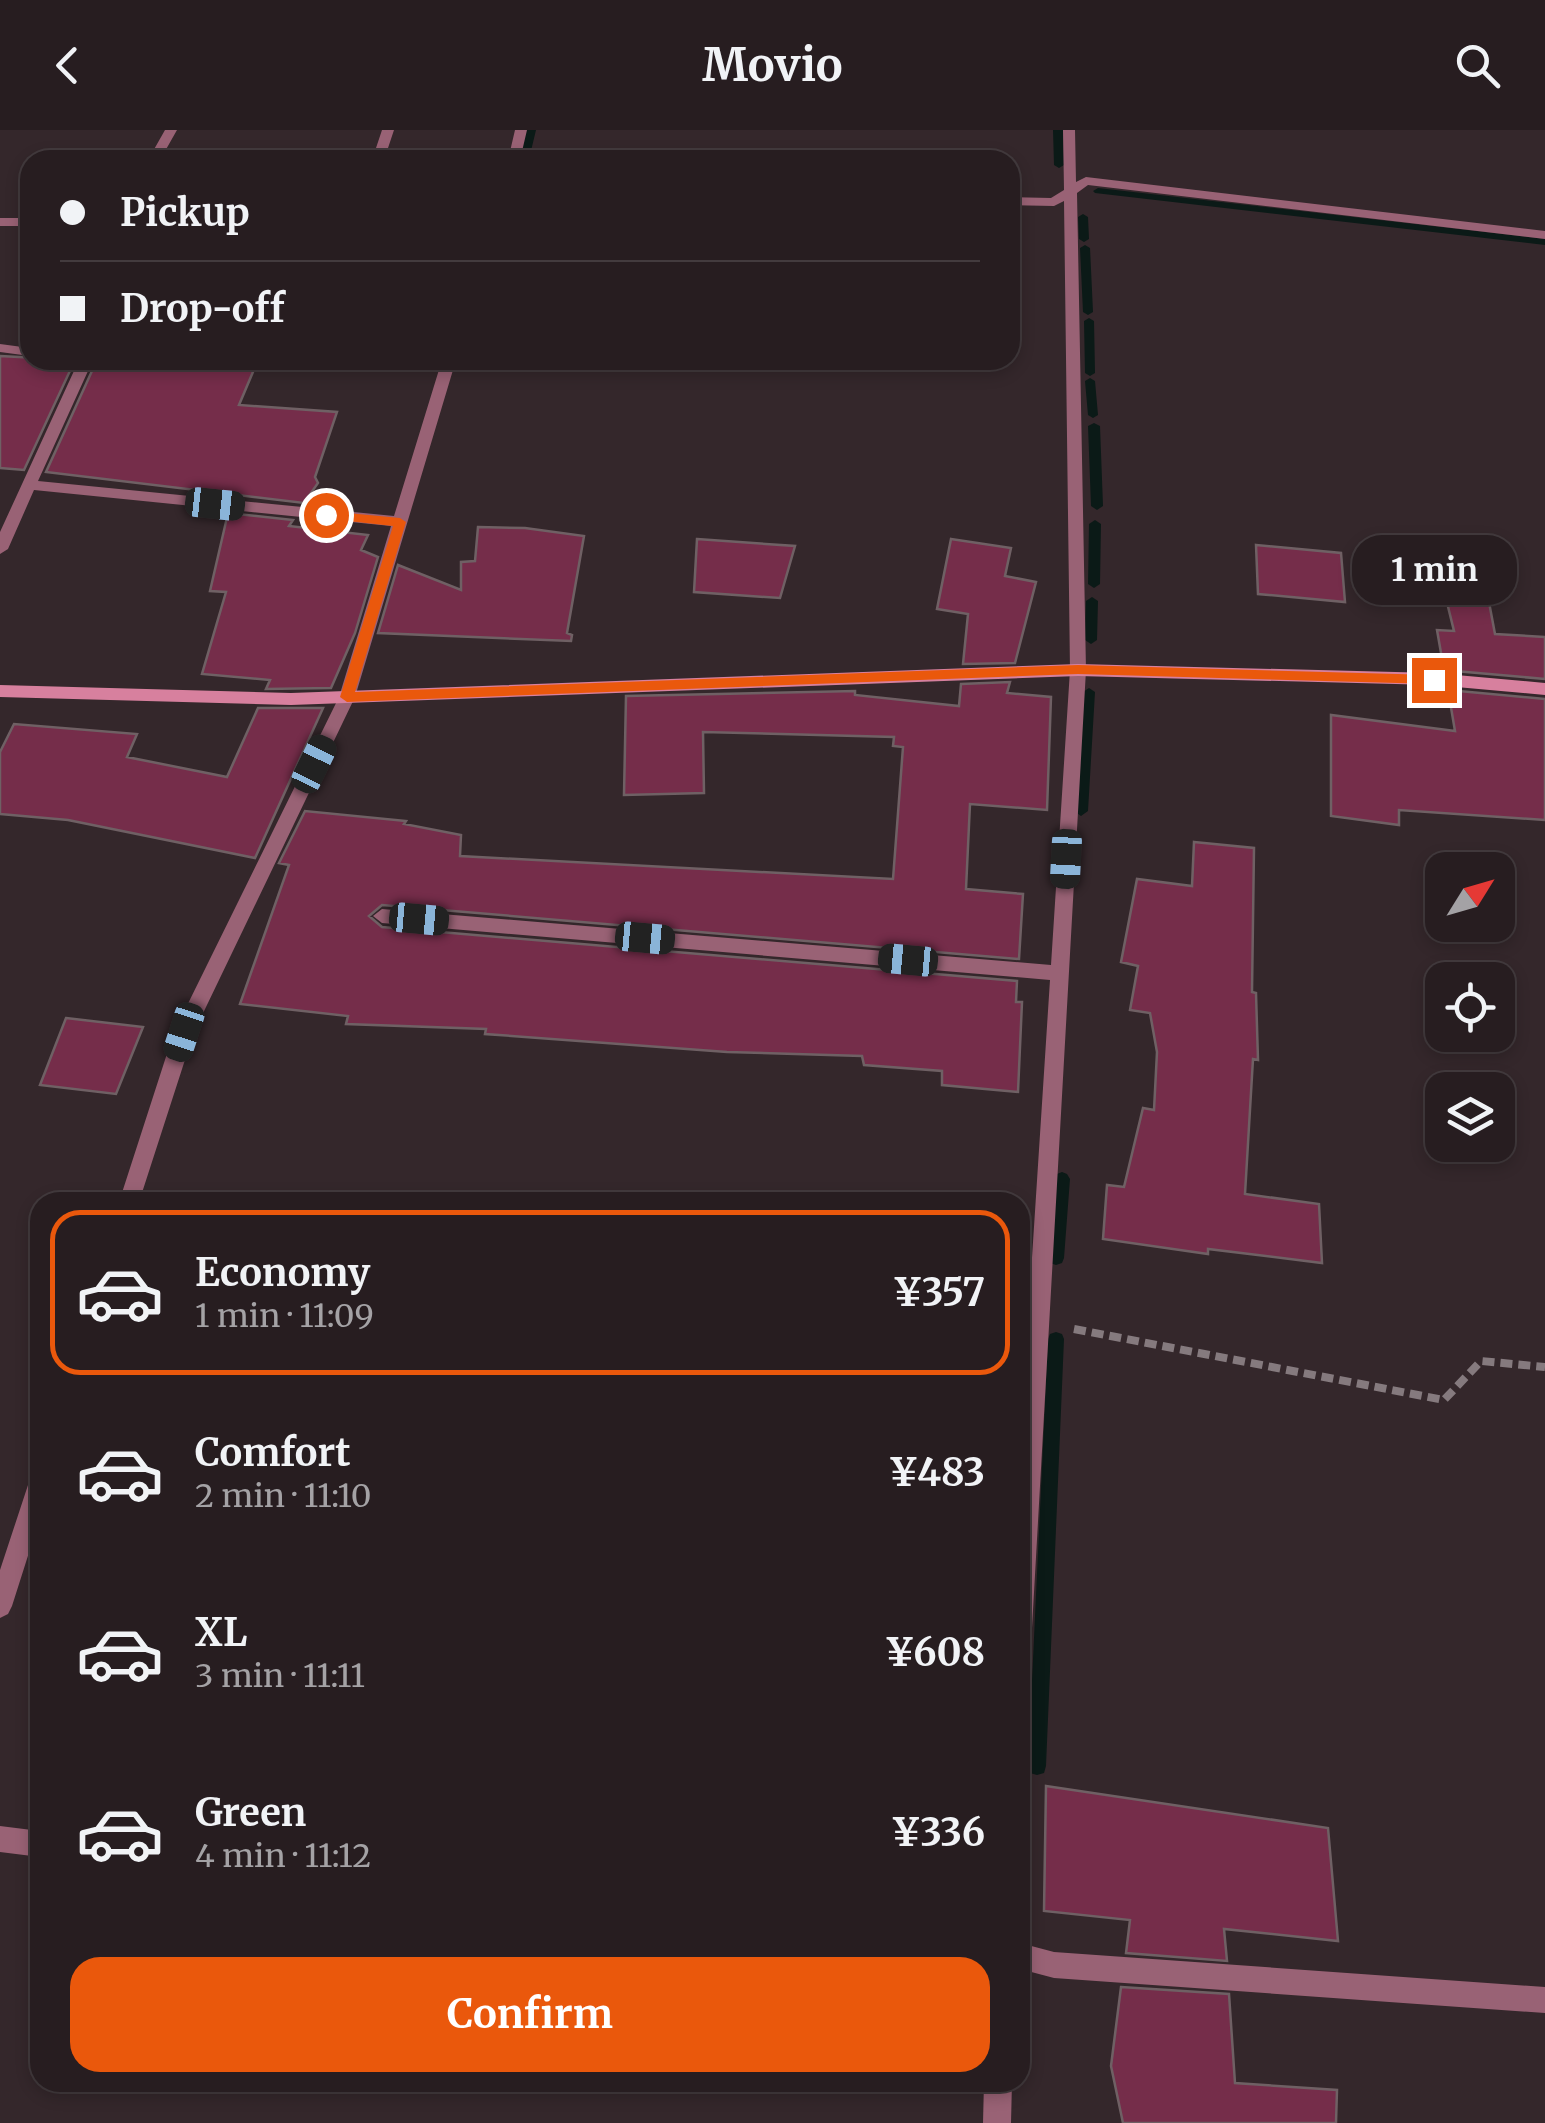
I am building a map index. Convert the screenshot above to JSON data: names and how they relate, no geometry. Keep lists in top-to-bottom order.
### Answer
{
  "north": "top right",
  "page": {
    "header": "Movio",
    "banner": ["Pickup", "Drop-off"],
    "bubble": "1 min",
    "list": [
      {
        "name": "Economy",
        "note": "1 min · 11:09",
        "value": "¥357"
      },
      {
        "name": "Comfort",
        "note": "2 min · 11:10",
        "value": "¥483"
      },
      {
        "name": "XL",
        "note": "3 min · 11:11",
        "value": "¥608"
      },
      {
        "name": "Green",
        "note": "4 min · 11:12",
        "value": "¥336"
      }
    ],
    "buttons": "Confirm"
  }
}
